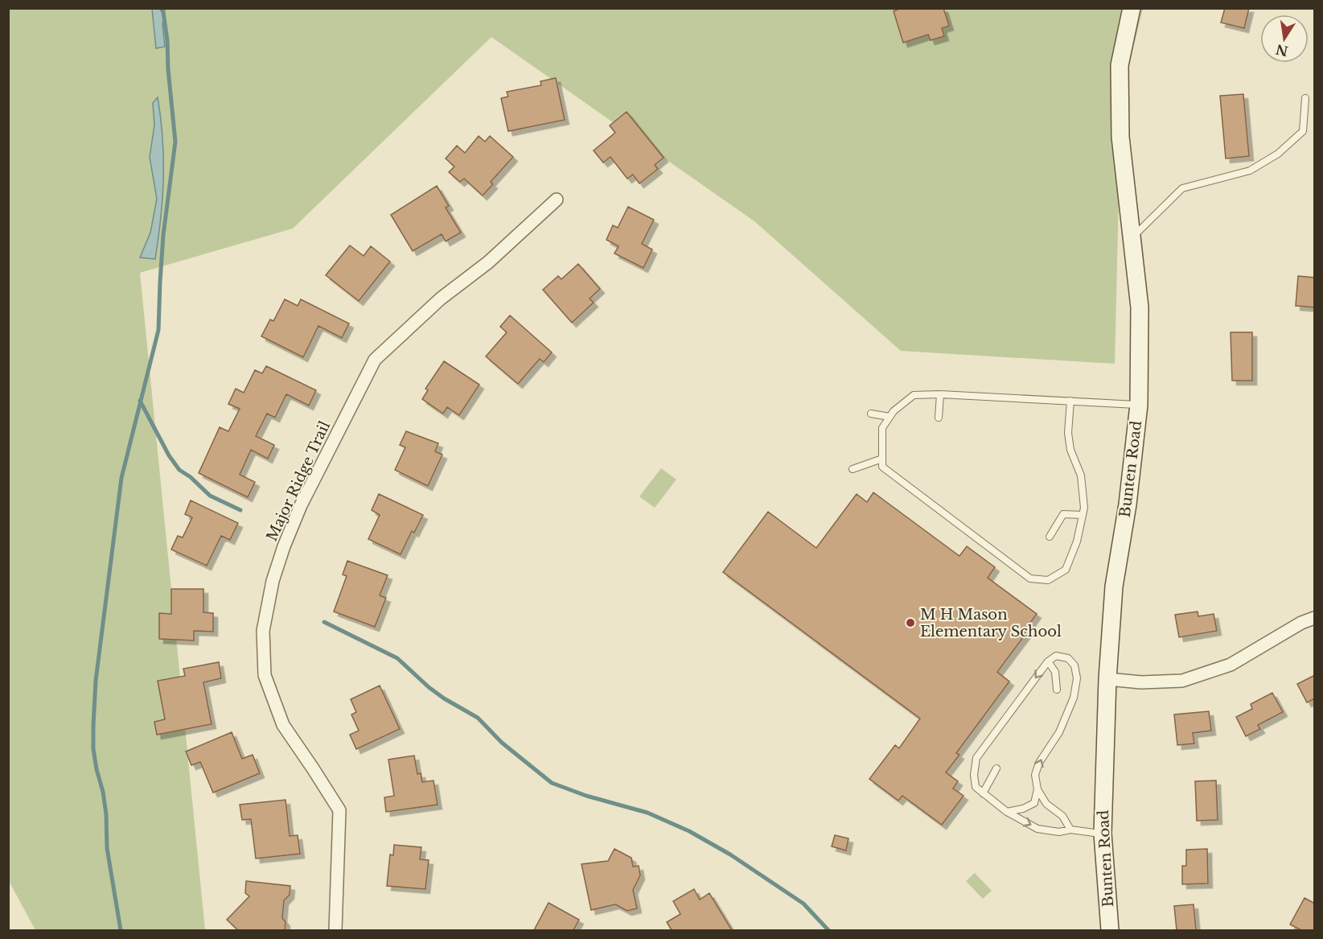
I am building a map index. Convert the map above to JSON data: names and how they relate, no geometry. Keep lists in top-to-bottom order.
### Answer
{
  "streets": {
    "street": ["Bunten Road", "Major Ridge Trail"]
  },
  "places": ["M H Mason Elementary School"],
  "north": "bottom"
}
